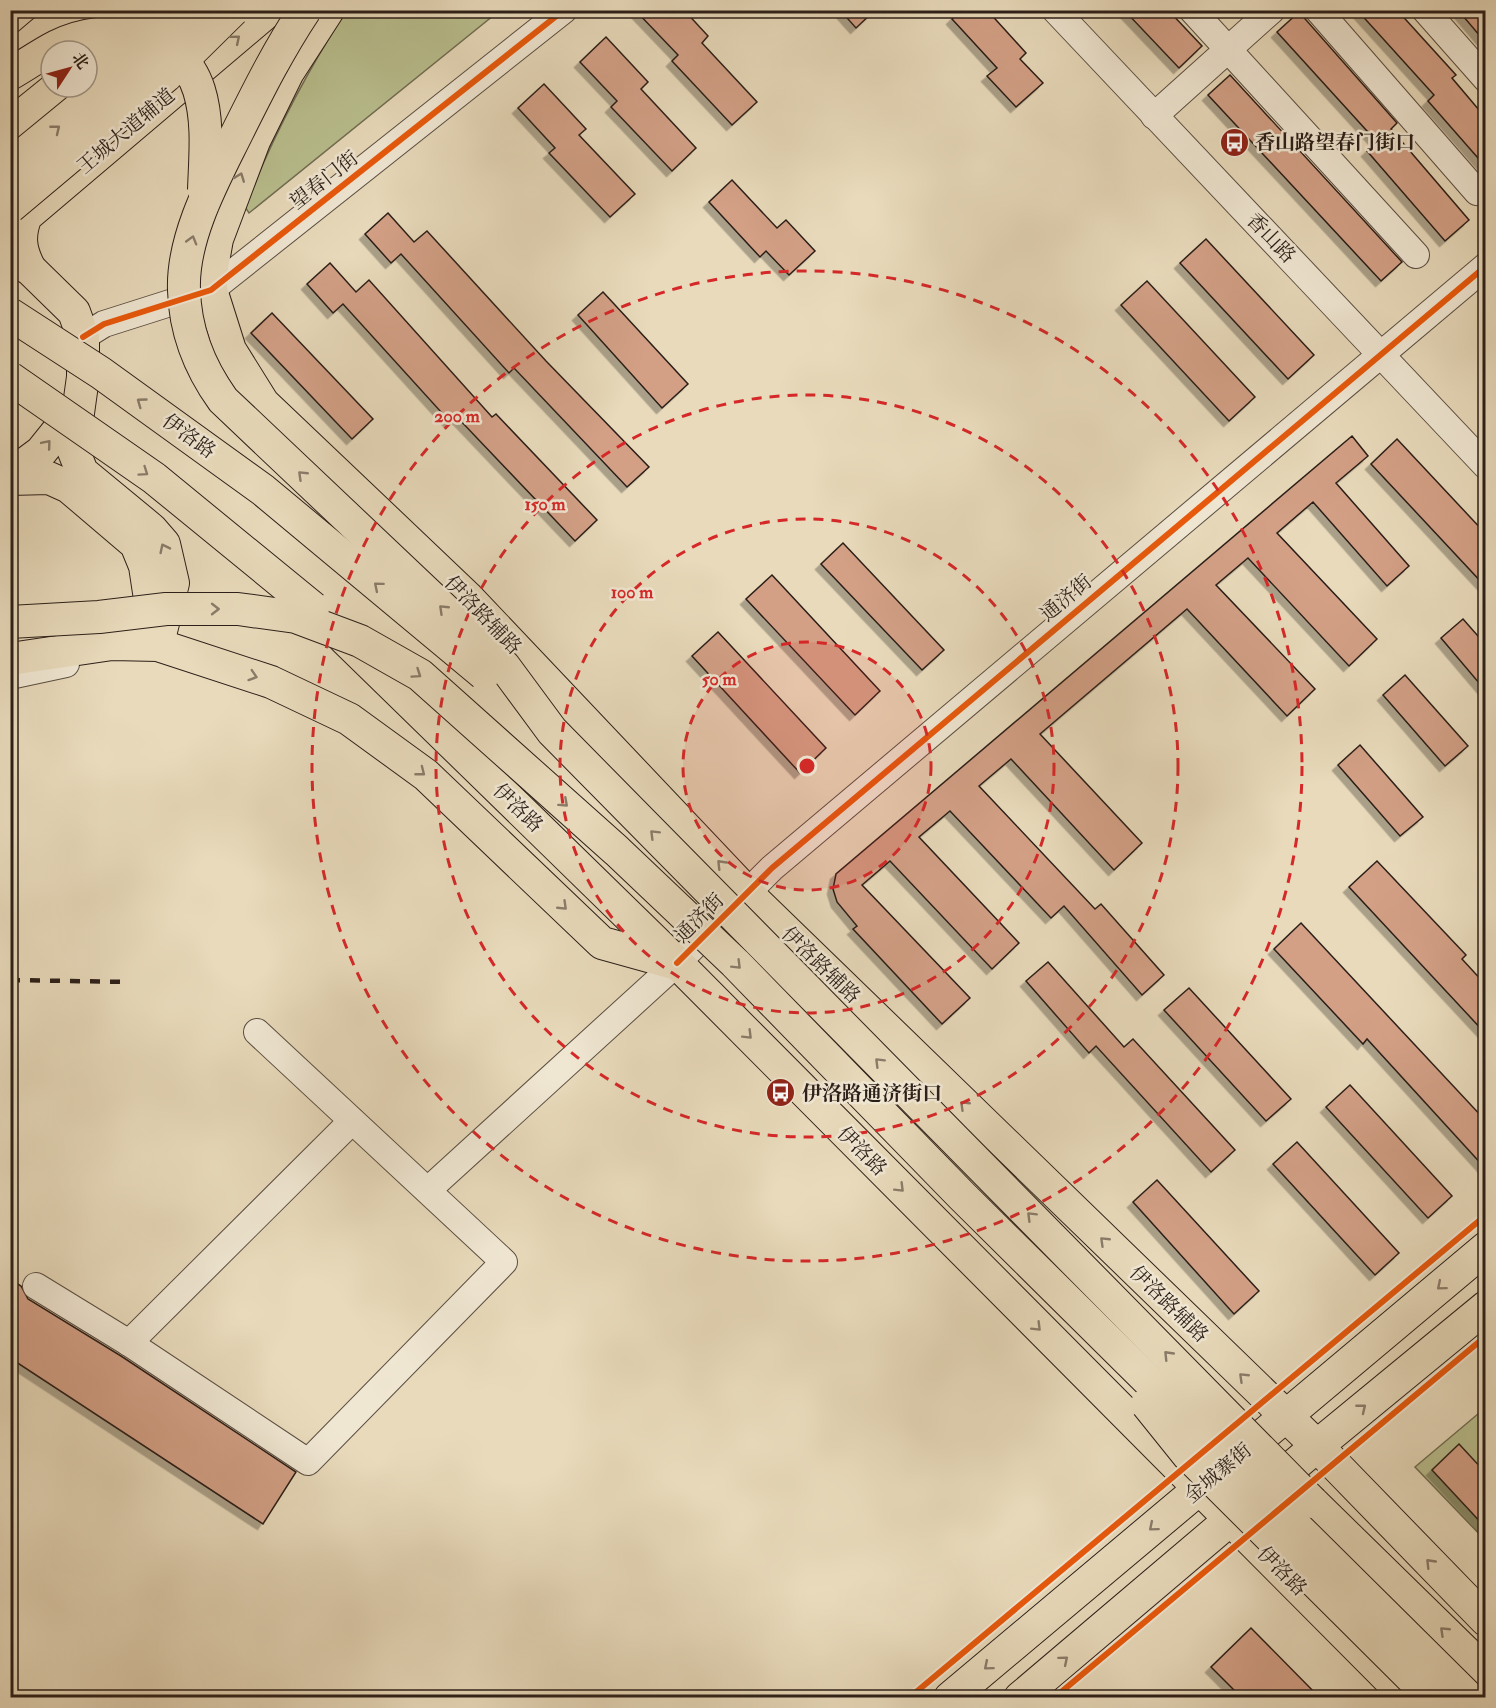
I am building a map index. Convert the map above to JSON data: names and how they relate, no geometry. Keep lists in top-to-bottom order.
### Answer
{
  "streets": {
    "main road": [
      "王城大道辅道",
      "伊洛路",
      "伊洛路辅路",
      "金城寨街"
    ],
    "street": ["望春门街", "香山路", "通济街"]
  },
  "crossings": [
    ["望春门街", "伊洛路辅路"],
    ["香山路", "通济街"],
    ["伊洛路", "通济街"],
    ["伊洛路", "金城寨街"],
    ["通济街", "伊洛路辅路"],
    ["伊洛路辅路", "金城寨街"]
  ],
  "places": {
    "bus stop": ["香山路望春门街口", "伊洛路通济街口"]
  },
  "north": "top right",
  "rings": [
    "200 m",
    "150 m",
    "100 m",
    "50 m"
  ]
}
